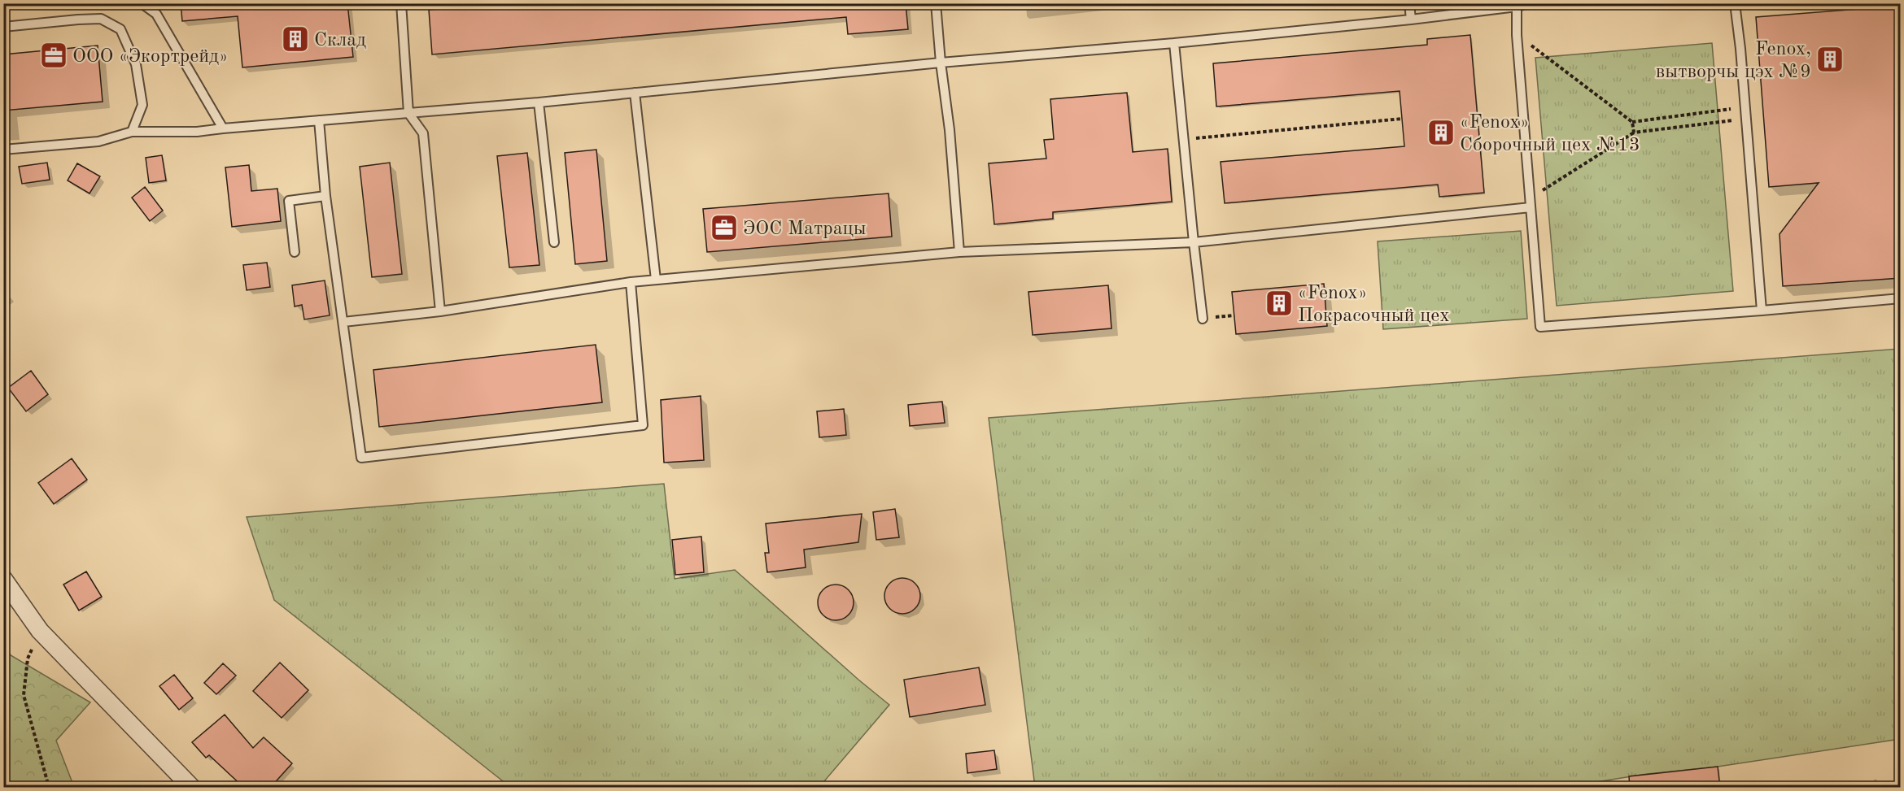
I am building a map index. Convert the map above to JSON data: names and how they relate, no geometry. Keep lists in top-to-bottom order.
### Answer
{
  "places": {
    "building": [
      "Склад",
      "Fenox, вытворчы цэх №9",
      "«Fenox» Сборочный цех №13",
      "«Fenox» Покрасочный цех"
    ],
    "office": ["ООО «Экортрейд»", "ЭОС Матрацы"]
  }
}
